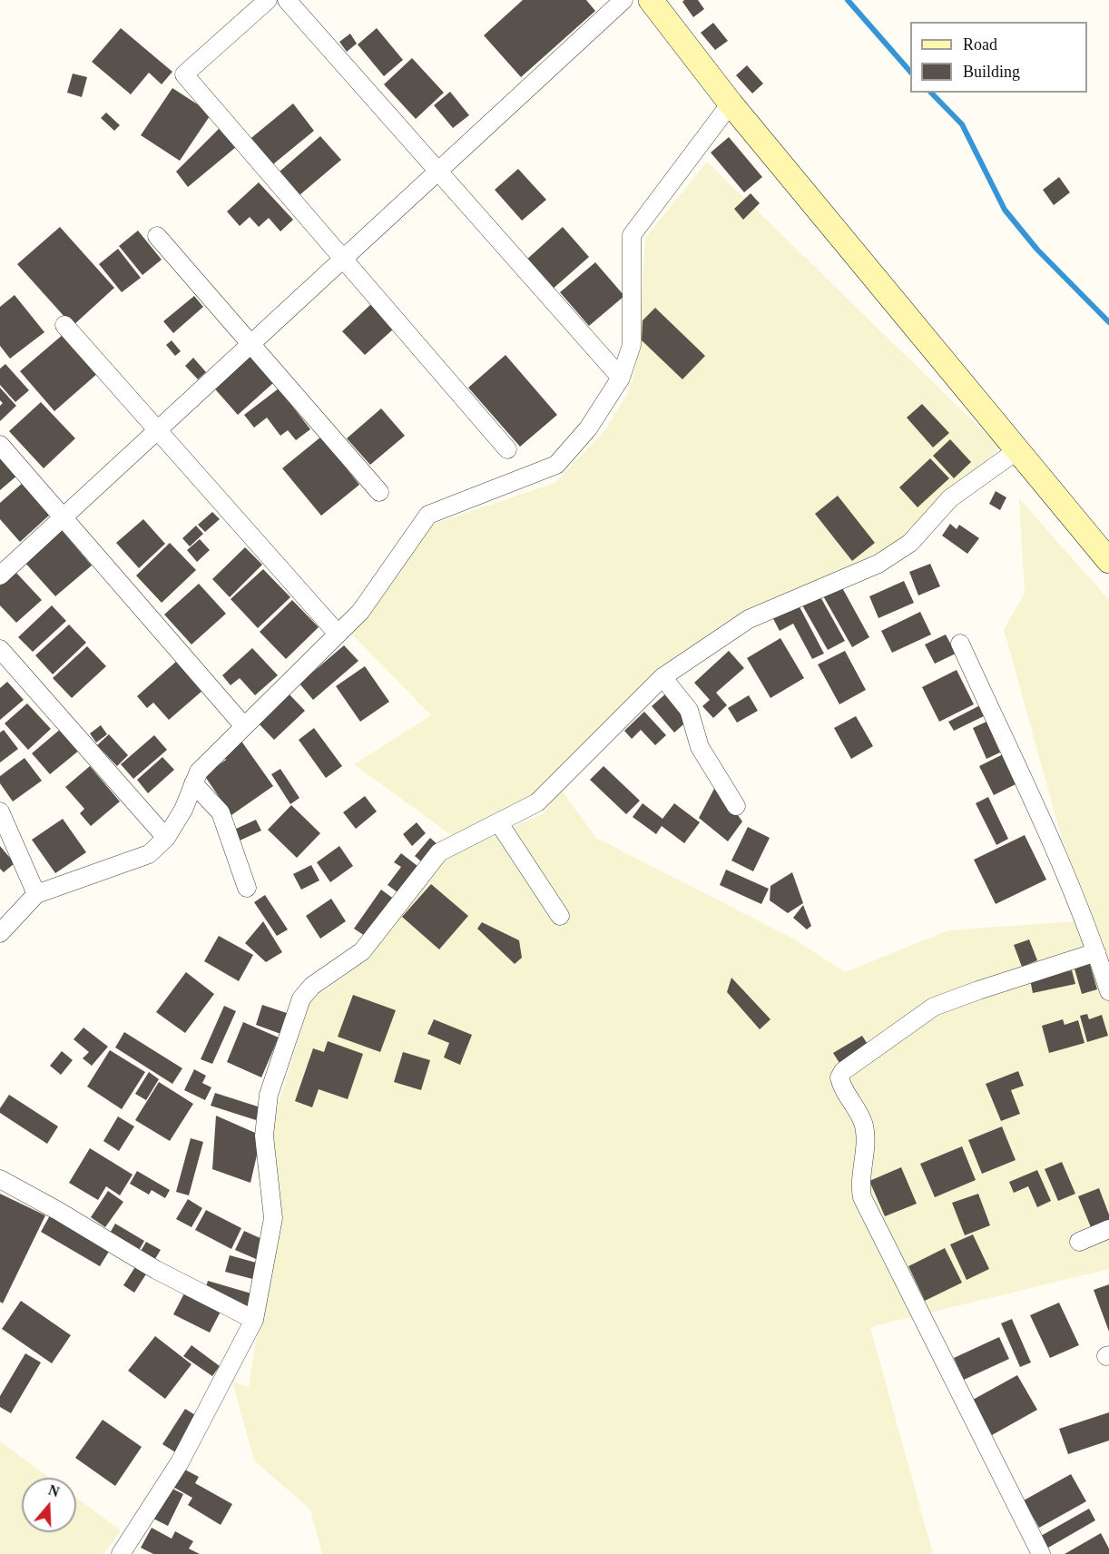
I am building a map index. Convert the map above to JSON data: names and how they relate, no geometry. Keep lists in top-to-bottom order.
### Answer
{
  "legend": ["Road", "Building"],
  "north": "top"
}
